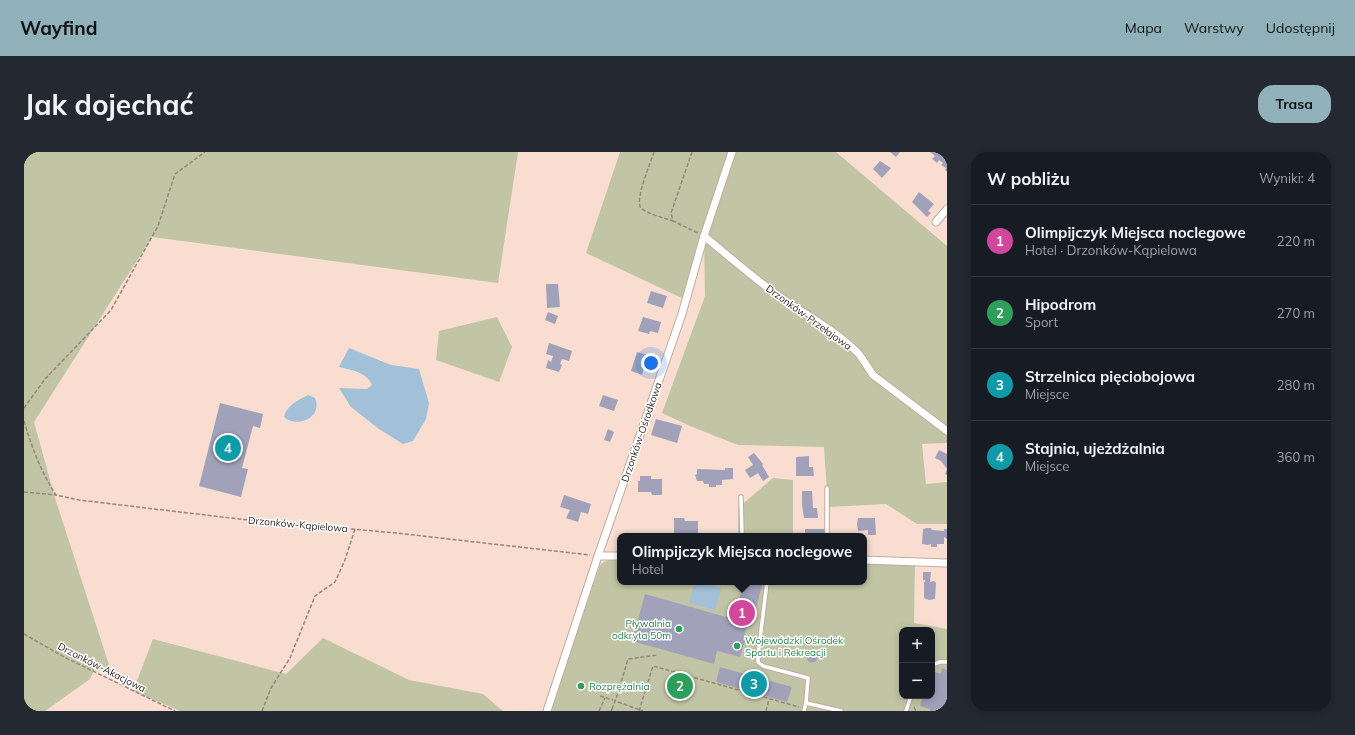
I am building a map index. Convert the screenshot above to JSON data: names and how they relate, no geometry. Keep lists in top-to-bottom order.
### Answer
{
  "streets": {
    "street": ["Drzonków-Przełajowa", "Drzonków-Ośrodkowa"],
    "path": ["Drzonków-Kąpielowa", "Drzonków-Akacjowa"]
  },
  "crossings": [
    ["Drzonków-Przełajowa", "Drzonków-Ośrodkowa"],
    ["Drzonków-Ośrodkowa", "Drzonków-Kąpielowa"]
  ],
  "places": ["Pływalnia odkryta 50m", "Wojewódzki Ośrodek Sportu i Rekreacji", "Rozprężalnia"],
  "page": {
    "header": "Wayfind",
    "nav": ["Mapa", "Warstwy", "Udostępnij"],
    "buttons": "Trasa",
    "title": "Jak dojechać",
    "heading": ["W pobliżu", "Wyniki: 4"],
    "list": [
      {
        "mark": "1",
        "name": "Olimpijczyk Miejsca noclegowe",
        "note": "Hotel · Drzonków-Kąpielowa",
        "value": "220 m"
      },
      {
        "mark": "2",
        "name": "Hipodrom",
        "note": "Sport",
        "value": "270 m"
      },
      {
        "mark": "3",
        "name": "Strzelnica pięciobojowa",
        "note": "Miejsce",
        "value": "280 m"
      },
      {
        "mark": "4",
        "name": "Stajnia, ujeżdżalnia",
        "note": "Miejsce",
        "value": "360 m"
      }
    ],
    "pins": [
      "4",
      "1",
      "3",
      "2"
    ],
    "popup": ["Olimpijczyk Miejsca noclegowe", "Hotel"],
    "map_buttons": ["+", "−"]
  }
}
